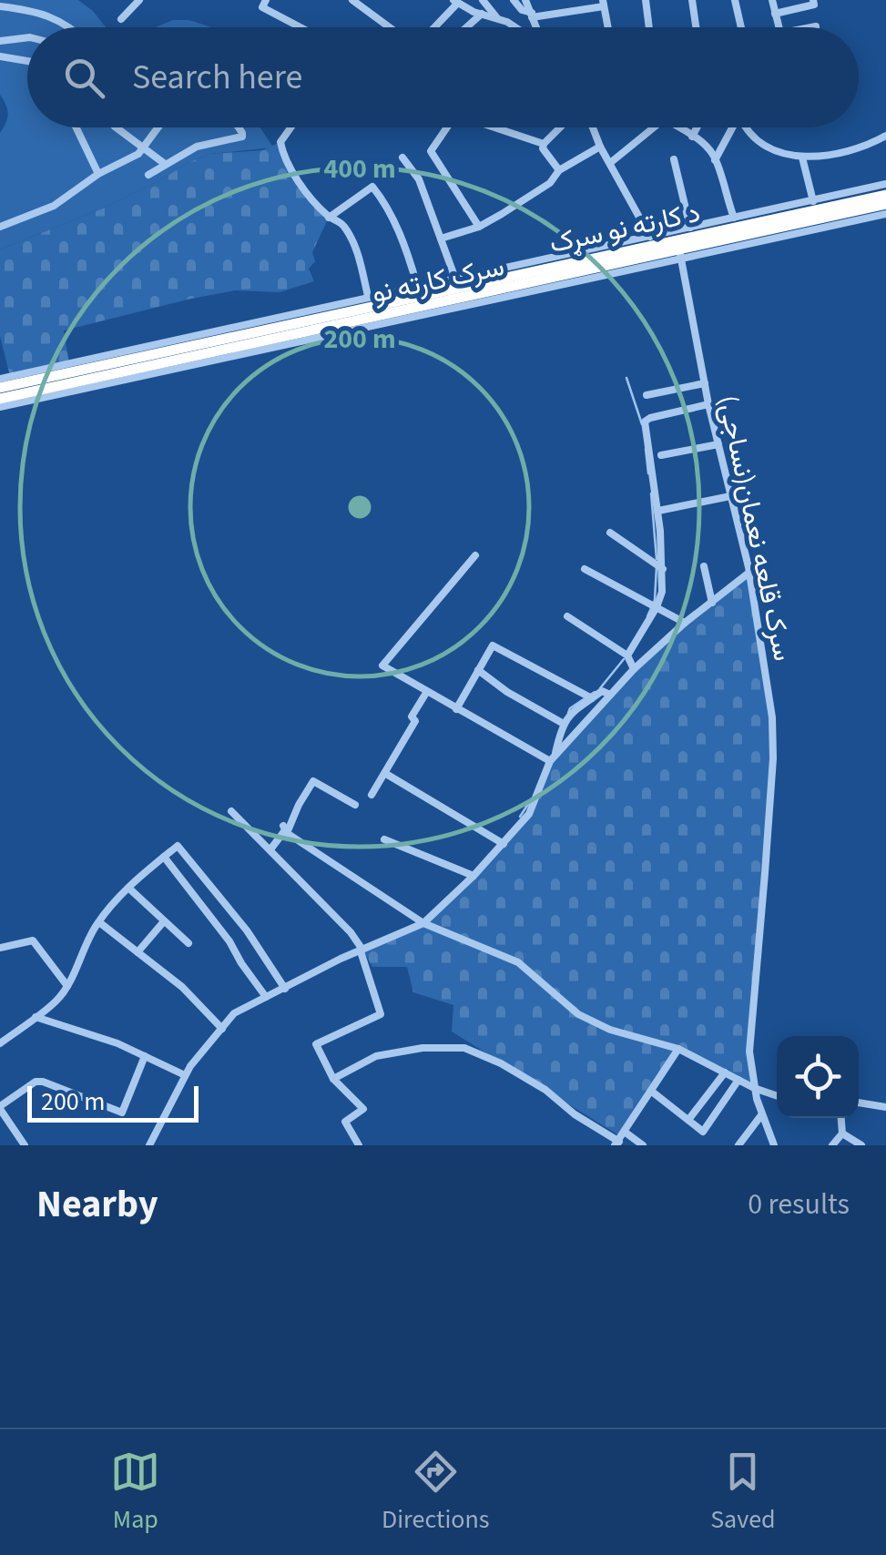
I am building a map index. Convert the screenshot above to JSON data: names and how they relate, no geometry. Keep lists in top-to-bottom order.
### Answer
{
  "streets": {
    "highway": ["د کارته نو سړک", "سرک کارته نو"],
    "street": ["سرک قلعه نعمان(نساجی)"]
  },
  "crossings": [
    ["د کارته نو سړک", "سرک کارته نو"],
    ["سرک کارته نو", "سرک قلعه نعمان(نساجی)"]
  ],
  "scale_bar": "200 m",
  "page": {
    "search": "Search here",
    "scale": "200 m",
    "heading": ["Nearby", "0 results"],
    "nav": ["Map", "Directions", "Saved"]
  },
  "rings": ["400 m", "200 m"]
}
